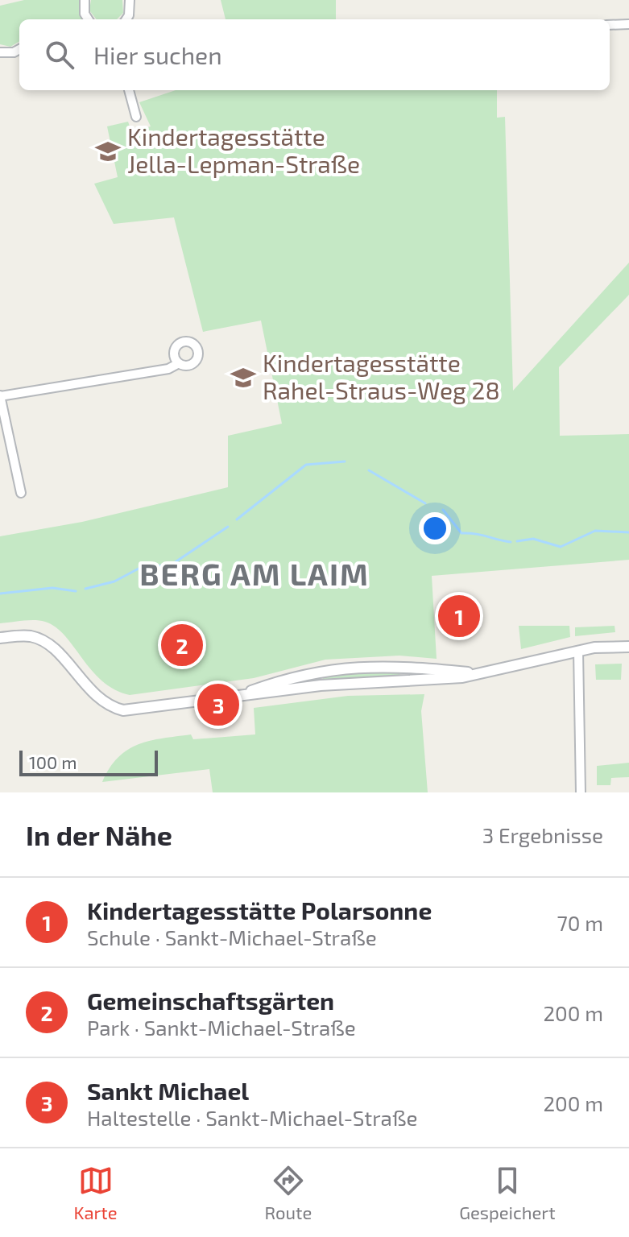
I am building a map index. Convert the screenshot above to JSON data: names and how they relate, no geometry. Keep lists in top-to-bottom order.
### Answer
{
  "districts": ["BERG AM LAIM"],
  "places": {
    "school or university": ["Kindertagesstätte Jella-Lepman-Straße", "Kindertagesstätte Rahel-Straus-Weg 28"]
  },
  "scale_bar": "100 m",
  "page": {
    "search": "Hier suchen",
    "pins": ["1", "2", "3"],
    "scale": "100 m",
    "heading": ["In der Nähe", "3 Ergebnisse"],
    "list": [
      {
        "mark": "1",
        "name": "Kindertagesstätte Polarsonne",
        "note": "Schule · Sankt-Michael-Straße",
        "value": "70 m"
      },
      {
        "mark": "2",
        "name": "Gemeinschaftsgärten",
        "note": "Park · Sankt-Michael-Straße",
        "value": "200 m"
      },
      {
        "mark": "3",
        "name": "Sankt Michael",
        "note": "Haltestelle · Sankt-Michael-Straße",
        "value": "200 m"
      }
    ],
    "nav": ["Karte", "Route", "Gespeichert"]
  }
}
